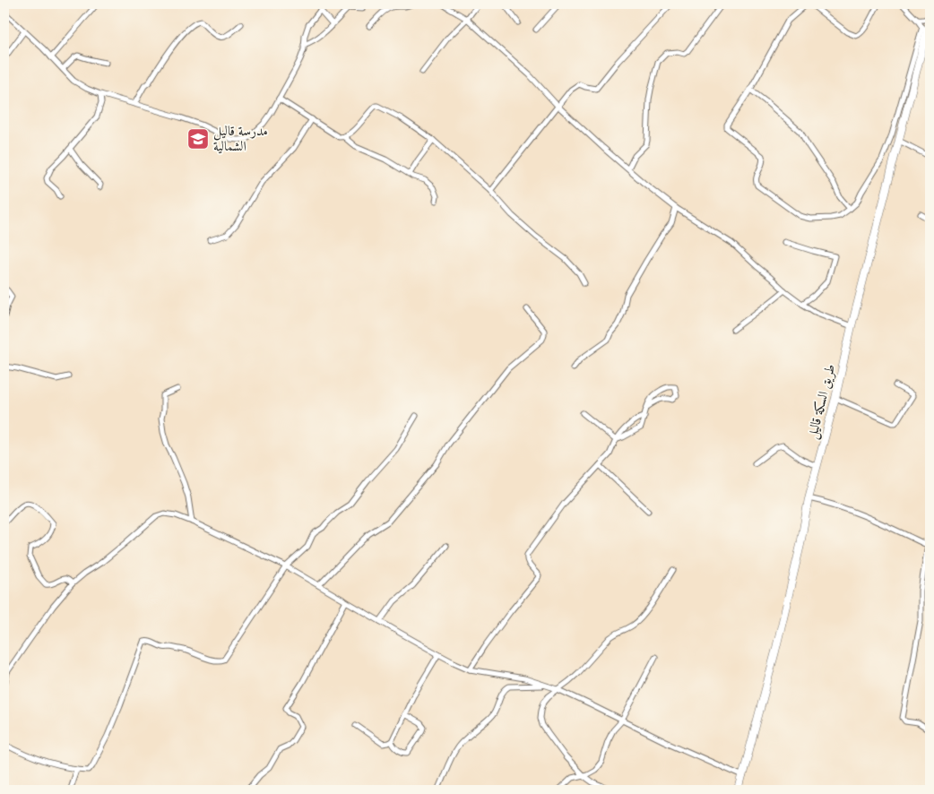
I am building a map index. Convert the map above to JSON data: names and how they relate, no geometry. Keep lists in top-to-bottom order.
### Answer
{
  "streets": {
    "main road": ["طريق السكة قاليل"]
  },
  "places": {
    "school or university": ["مدرسة قاليل الشمالية"]
  }
}
